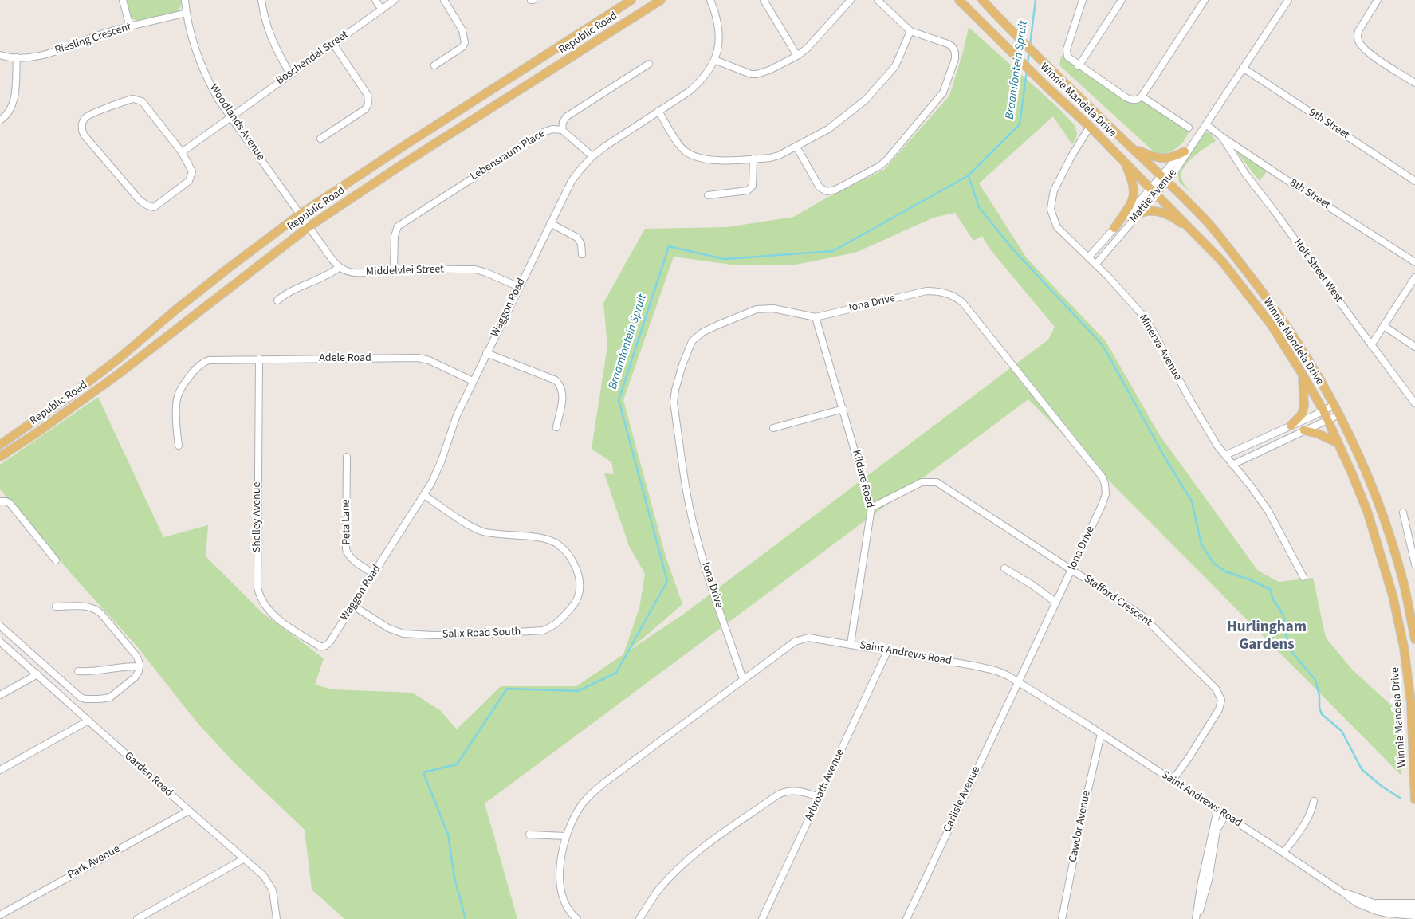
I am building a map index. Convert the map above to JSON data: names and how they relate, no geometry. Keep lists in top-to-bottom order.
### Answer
{
  "streets": {
    "main road": ["Republic Road", "Winnie Mandela Drive"],
    "street": [
      "Riesling Crescent",
      "Boschendal Street",
      "Woodlands Avenue",
      "9th Street",
      "Lebensraum Place",
      "8th Street",
      "Mattie Avenue",
      "Middelvlei Street",
      "Holt Street West",
      "Iona Drive",
      "Waggon Road",
      "Minerva Avenue",
      "Adele Road",
      "Kildare Road",
      "Shelley Avenue",
      "Peta Lane",
      "Stafford Crescent",
      "Salix Road South",
      "Saint Andrews Road",
      "Garden Road",
      "Arbroath Avenue",
      "Carlisle Avenue",
      "Cawdor Avenue",
      "Park Avenue"
    ]
  },
  "crossings": [
    ["Republic Road", "Woodlands Avenue"],
    ["Riesling Crescent", "Woodlands Avenue"],
    ["Boschendal Street", "Woodlands Avenue"],
    ["Winnie Mandela Drive", "Mattie Avenue"],
    ["Winnie Mandela Drive", "Minerva Avenue"],
    ["9th Street", "Mattie Avenue"],
    ["Lebensraum Place", "Middelvlei Street"],
    ["8th Street", "Mattie Avenue"],
    ["8th Street", "Holt Street West"],
    ["Mattie Avenue", "Minerva Avenue"],
    ["Middelvlei Street", "Waggon Road"],
    ["Iona Drive", "Kildare Road"],
    ["Iona Drive", "Stafford Crescent"],
    ["Iona Drive", "Saint Andrews Road"],
    ["Iona Drive", "Carlisle Avenue"],
    ["Waggon Road", "Adele Road"],
    ["Waggon Road", "Shelley Avenue"],
    ["Waggon Road", "Peta Lane"],
    ["Waggon Road", "Salix Road South"],
    ["Adele Road", "Shelley Avenue"],
    ["Kildare Road", "Stafford Crescent"],
    ["Kildare Road", "Saint Andrews Road"],
    ["Stafford Crescent", "Saint Andrews Road"],
    ["Saint Andrews Road", "Arbroath Avenue"],
    ["Saint Andrews Road", "Carlisle Avenue"],
    ["Saint Andrews Road", "Cawdor Avenue"],
    ["Garden Road", "Park Avenue"]
  ],
  "districts": ["Hurlingham Gardens"],
  "water": ["Braamfontein Spruit"]
}
